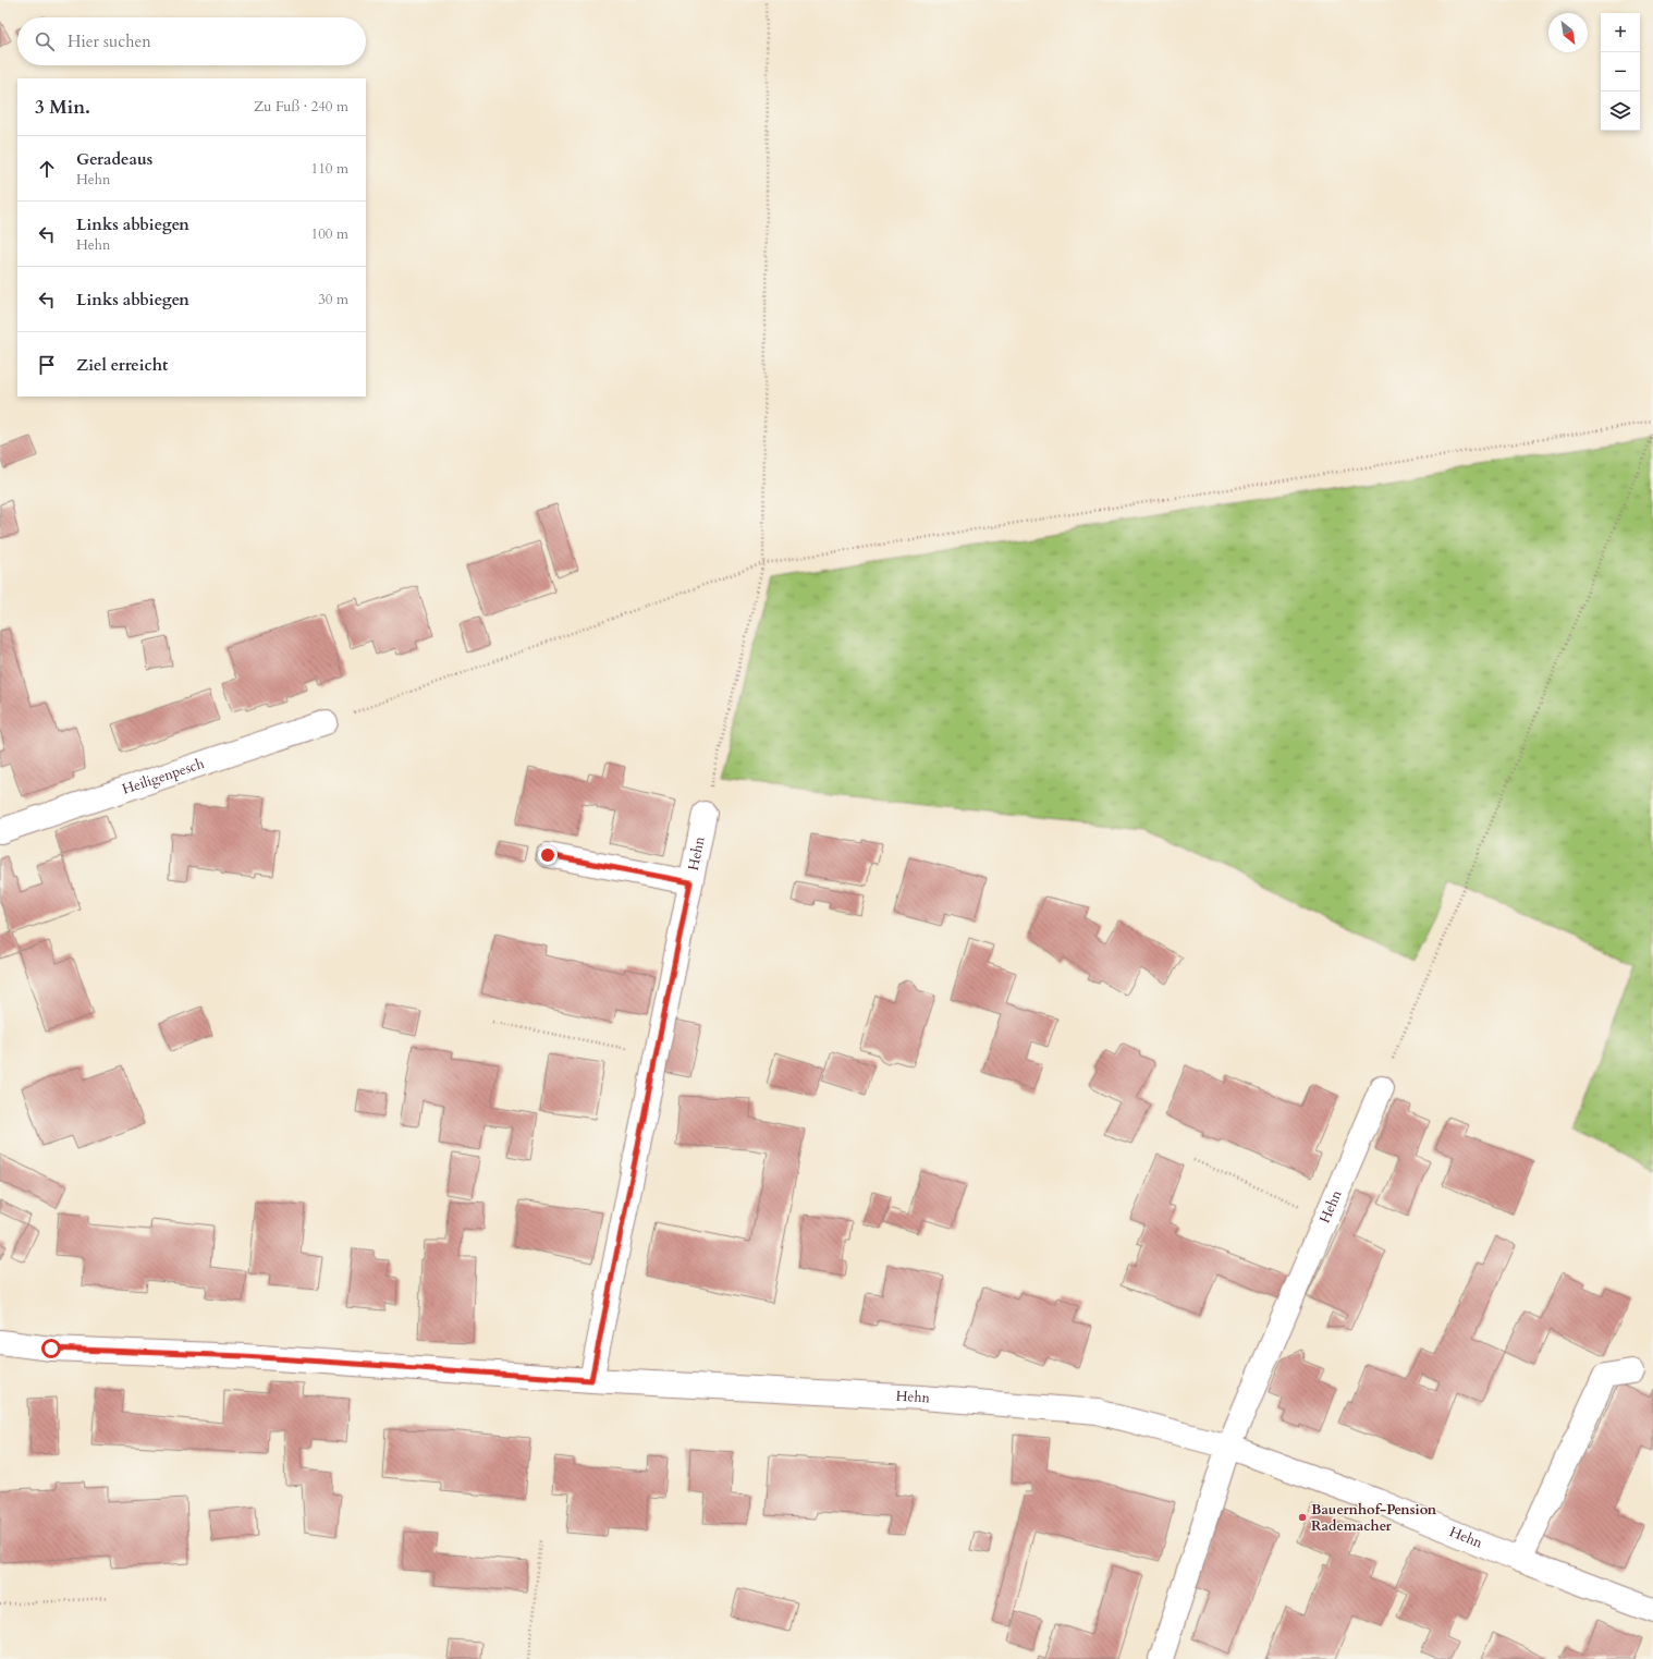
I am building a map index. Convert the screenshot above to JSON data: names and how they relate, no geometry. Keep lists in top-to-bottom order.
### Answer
{
  "streets": {
    "street": ["Heiligenpesch", "Hehn"]
  },
  "places": ["Bauernhof-Pension Rademacher"],
  "north": "bottom right",
  "page": {
    "map_buttons": ["+", "−"],
    "search": "Hier suchen",
    "heading": ["3 Min.", "Zu Fuß · 240 m"],
    "list": [
      ["Geradeaus", "Hehn", "110 m"],
      ["Links abbiegen", "Hehn", "100 m"],
      ["Links abbiegen", "30 m"],
      "Ziel erreicht"
    ]
  }
}
